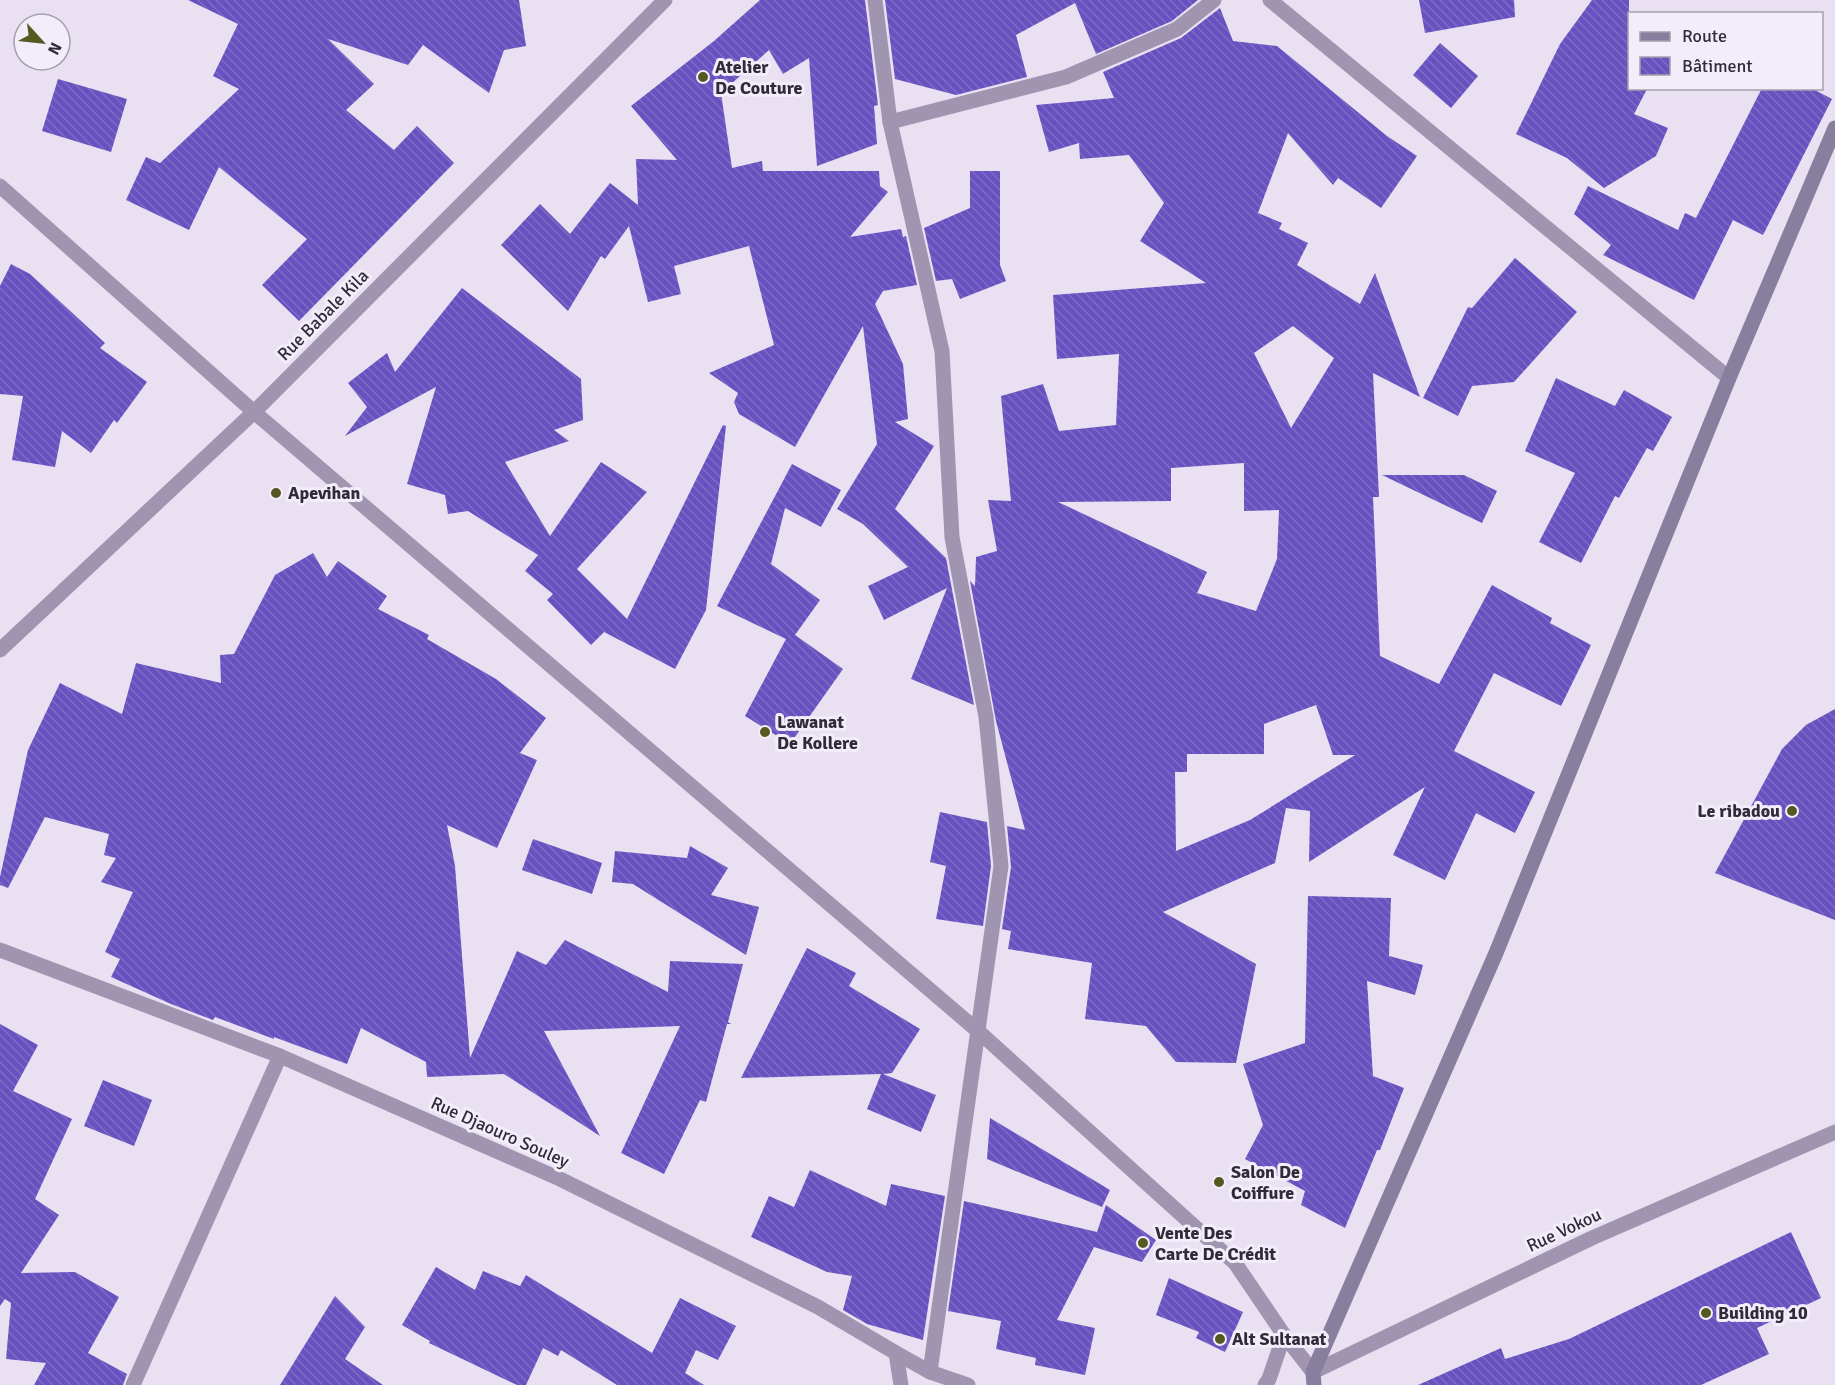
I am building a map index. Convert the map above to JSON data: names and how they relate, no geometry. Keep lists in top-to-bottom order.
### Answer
{
  "streets": {
    "street": ["Rue Babale Kila", "Rue Djaouro Souley", "Rue Vokou"]
  },
  "places": [
    "Atelier De Couture",
    "Apevihan",
    "Lawanat De Kollere",
    "Le ribadou",
    "Salon De Coiffure",
    "Vente Des Carte De Crédit",
    "Building 10",
    "Alt Sultanat"
  ],
  "legend": ["Route", "Bâtiment"],
  "north": "bottom right"
}
